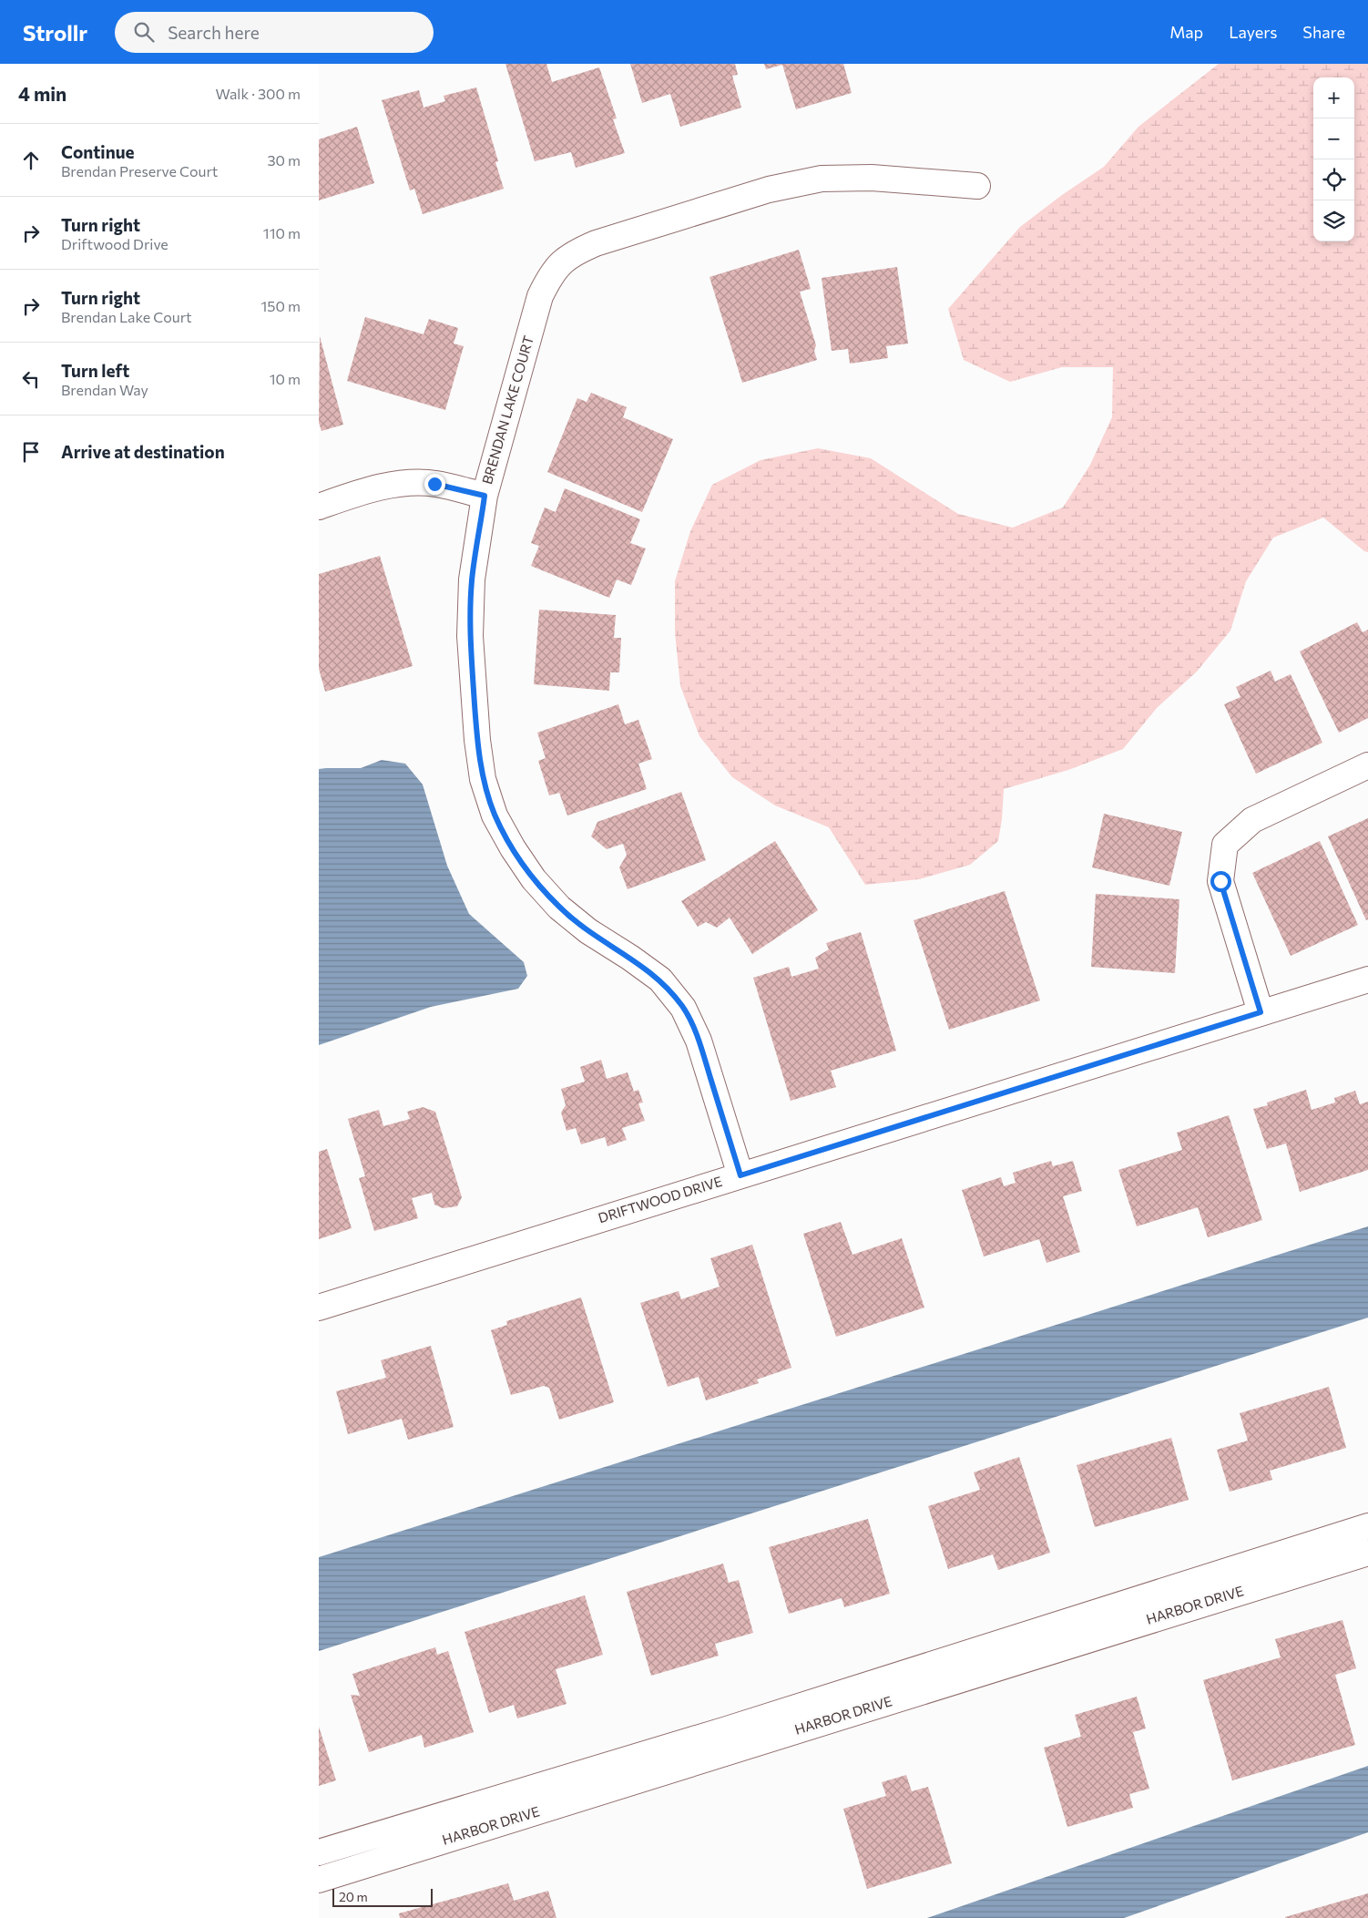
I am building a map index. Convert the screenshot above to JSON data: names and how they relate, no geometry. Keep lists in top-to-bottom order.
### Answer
{
  "streets": {
    "street": ["BRENDAN LAKE COURT", "DRIFTWOOD DRIVE", "HARBOR DRIVE"]
  },
  "crossings": [
    ["BRENDAN LAKE COURT", "DRIFTWOOD DRIVE"]
  ],
  "scale_bar": "20 m",
  "page": {
    "header": "Strollr",
    "search": "Search here",
    "nav": ["Map", "Layers", "Share"],
    "heading": ["4 min", "Walk · 300 m"],
    "map_buttons": ["+", "−"],
    "list": [
      ["Continue", "Brendan Preserve Court", "30 m"],
      ["Turn right", "Driftwood Drive", "110 m"],
      ["Turn right", "Brendan Lake Court", "150 m"],
      ["Turn left", "Brendan Way", "10 m"],
      "Arrive at destination"
    ],
    "scale": "20 m"
  }
}
